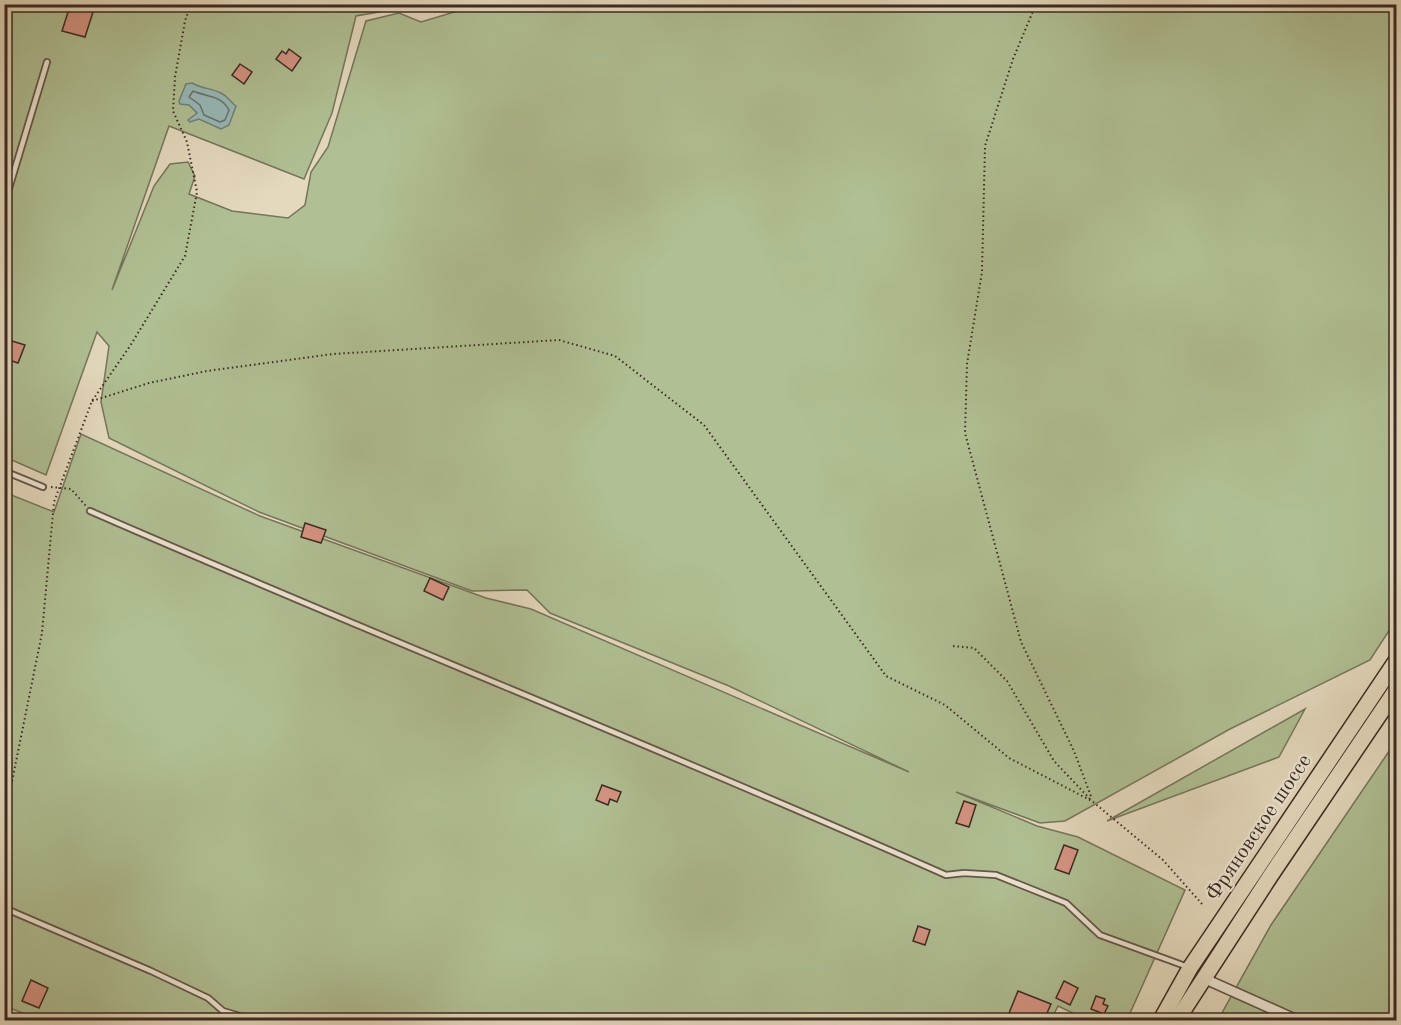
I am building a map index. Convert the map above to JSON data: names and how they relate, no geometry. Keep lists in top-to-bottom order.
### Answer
{
  "streets": {
    "main road": ["Фряновское шоссе"]
  }
}
